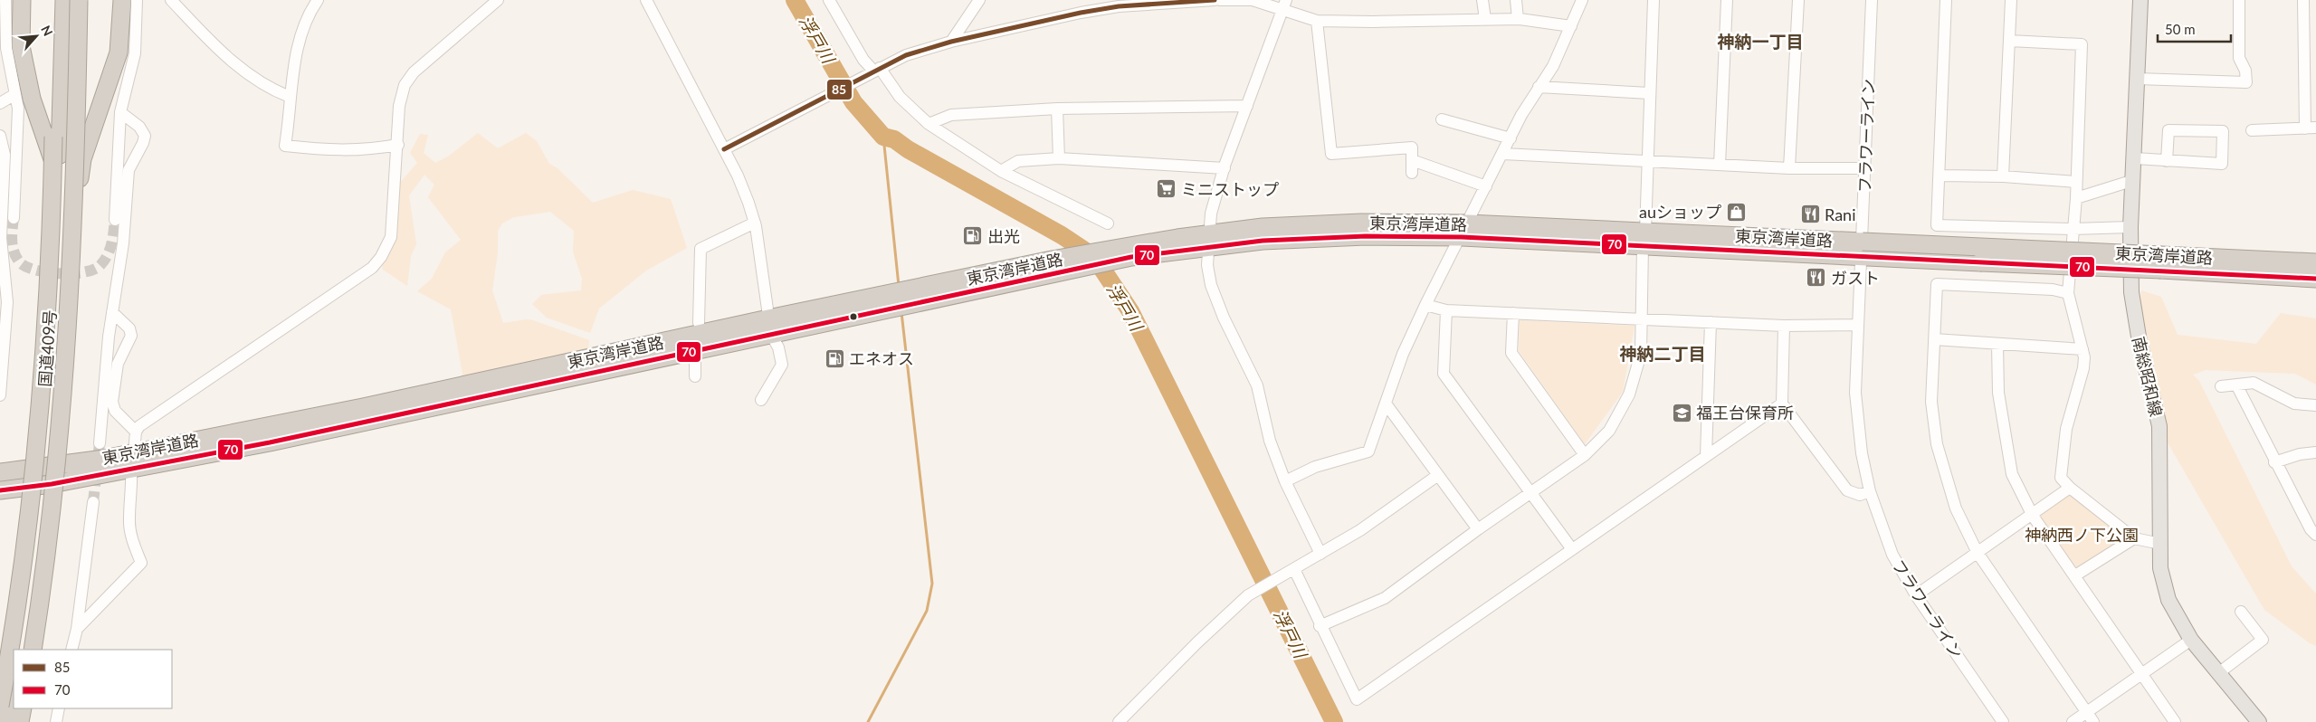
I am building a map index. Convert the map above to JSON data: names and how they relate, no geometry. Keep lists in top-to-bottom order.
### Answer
{
  "streets": {
    "highway": ["東京湾岸道路", "国道409号"],
    "main road": ["南総昭和線"],
    "street": ["フラワーライン"]
  },
  "crossings": [
    ["フラワーライン", "東京湾岸道路"],
    ["東京湾岸道路", "国道409号"]
  ],
  "districts": ["神納一丁目", "神納二丁目"],
  "water": ["浮戸川"],
  "parks": ["神納西ノ下公園"],
  "places": {
    "supermarket": ["ミニストップ"],
    "shop": ["auショップ"],
    "restaurant": ["Rani", "ガスト"],
    "fuel station": ["出光", "エネオス"],
    "school or university": ["福王台保育所"]
  },
  "lines": ["transit line 85", "transit line 70"],
  "legend": ["85", "70"],
  "scale_bar": "50 m",
  "north": "top right"
}
